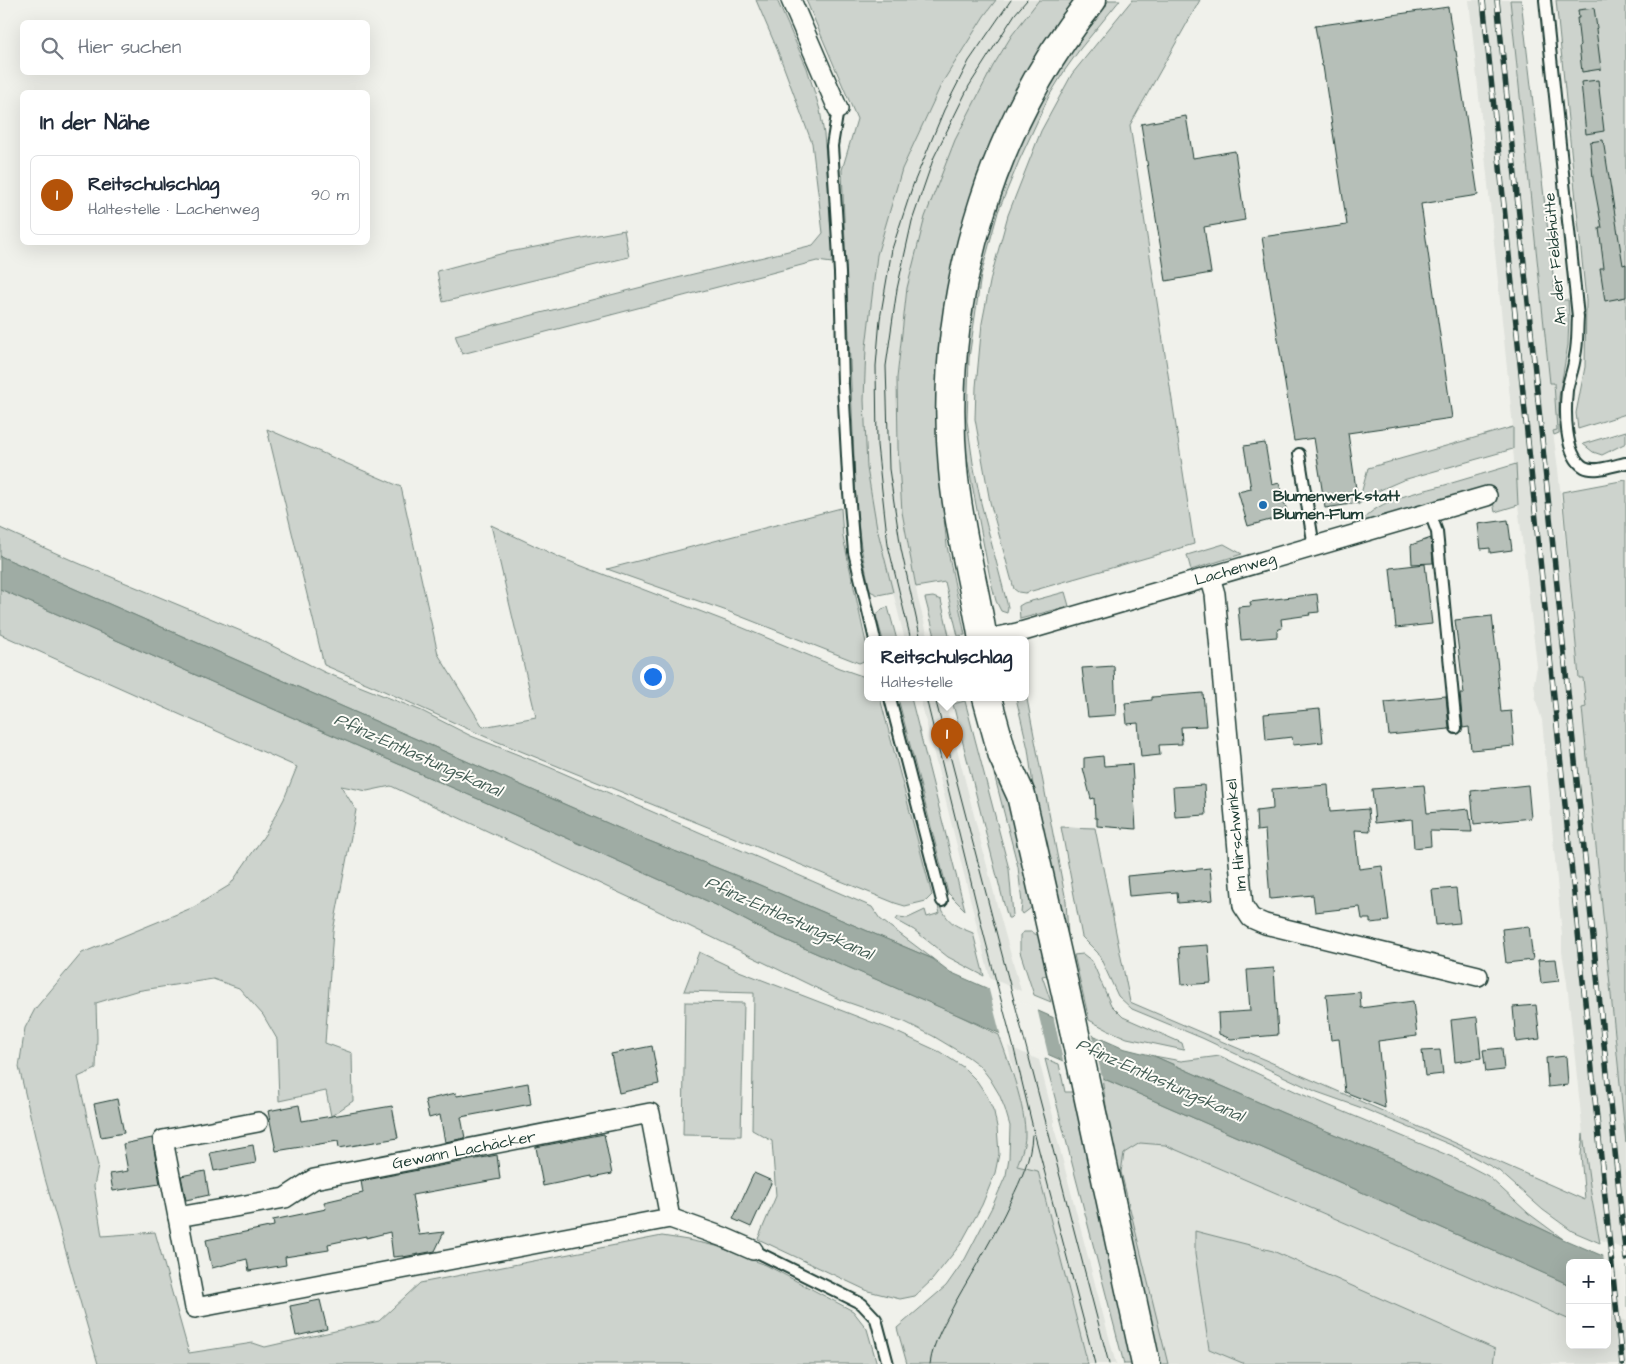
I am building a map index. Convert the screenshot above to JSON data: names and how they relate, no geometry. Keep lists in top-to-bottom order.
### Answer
{
  "streets": {
    "street": ["Lachenweg", "Im Hirschwinkel", "Gewann Lachäcker"],
    "lane": ["An der Feldshütte"]
  },
  "crossings": [
    ["Lachenweg", "Im Hirschwinkel"]
  ],
  "water": ["Pfinz-Entlastungskanal"],
  "places": ["Blumenwerkstatt Blumen-Flum"],
  "page": {
    "search": "Hier suchen",
    "heading": "In der Nähe",
    "list": [
      {
        "mark": "1",
        "name": "Reitschulschlag",
        "note": "Haltestelle · Lachenweg",
        "value": "90 m"
      }
    ],
    "popup": ["Reitschulschlag", "Haltestelle"],
    "pins": "1",
    "map_buttons": ["+", "−"]
  }
}
